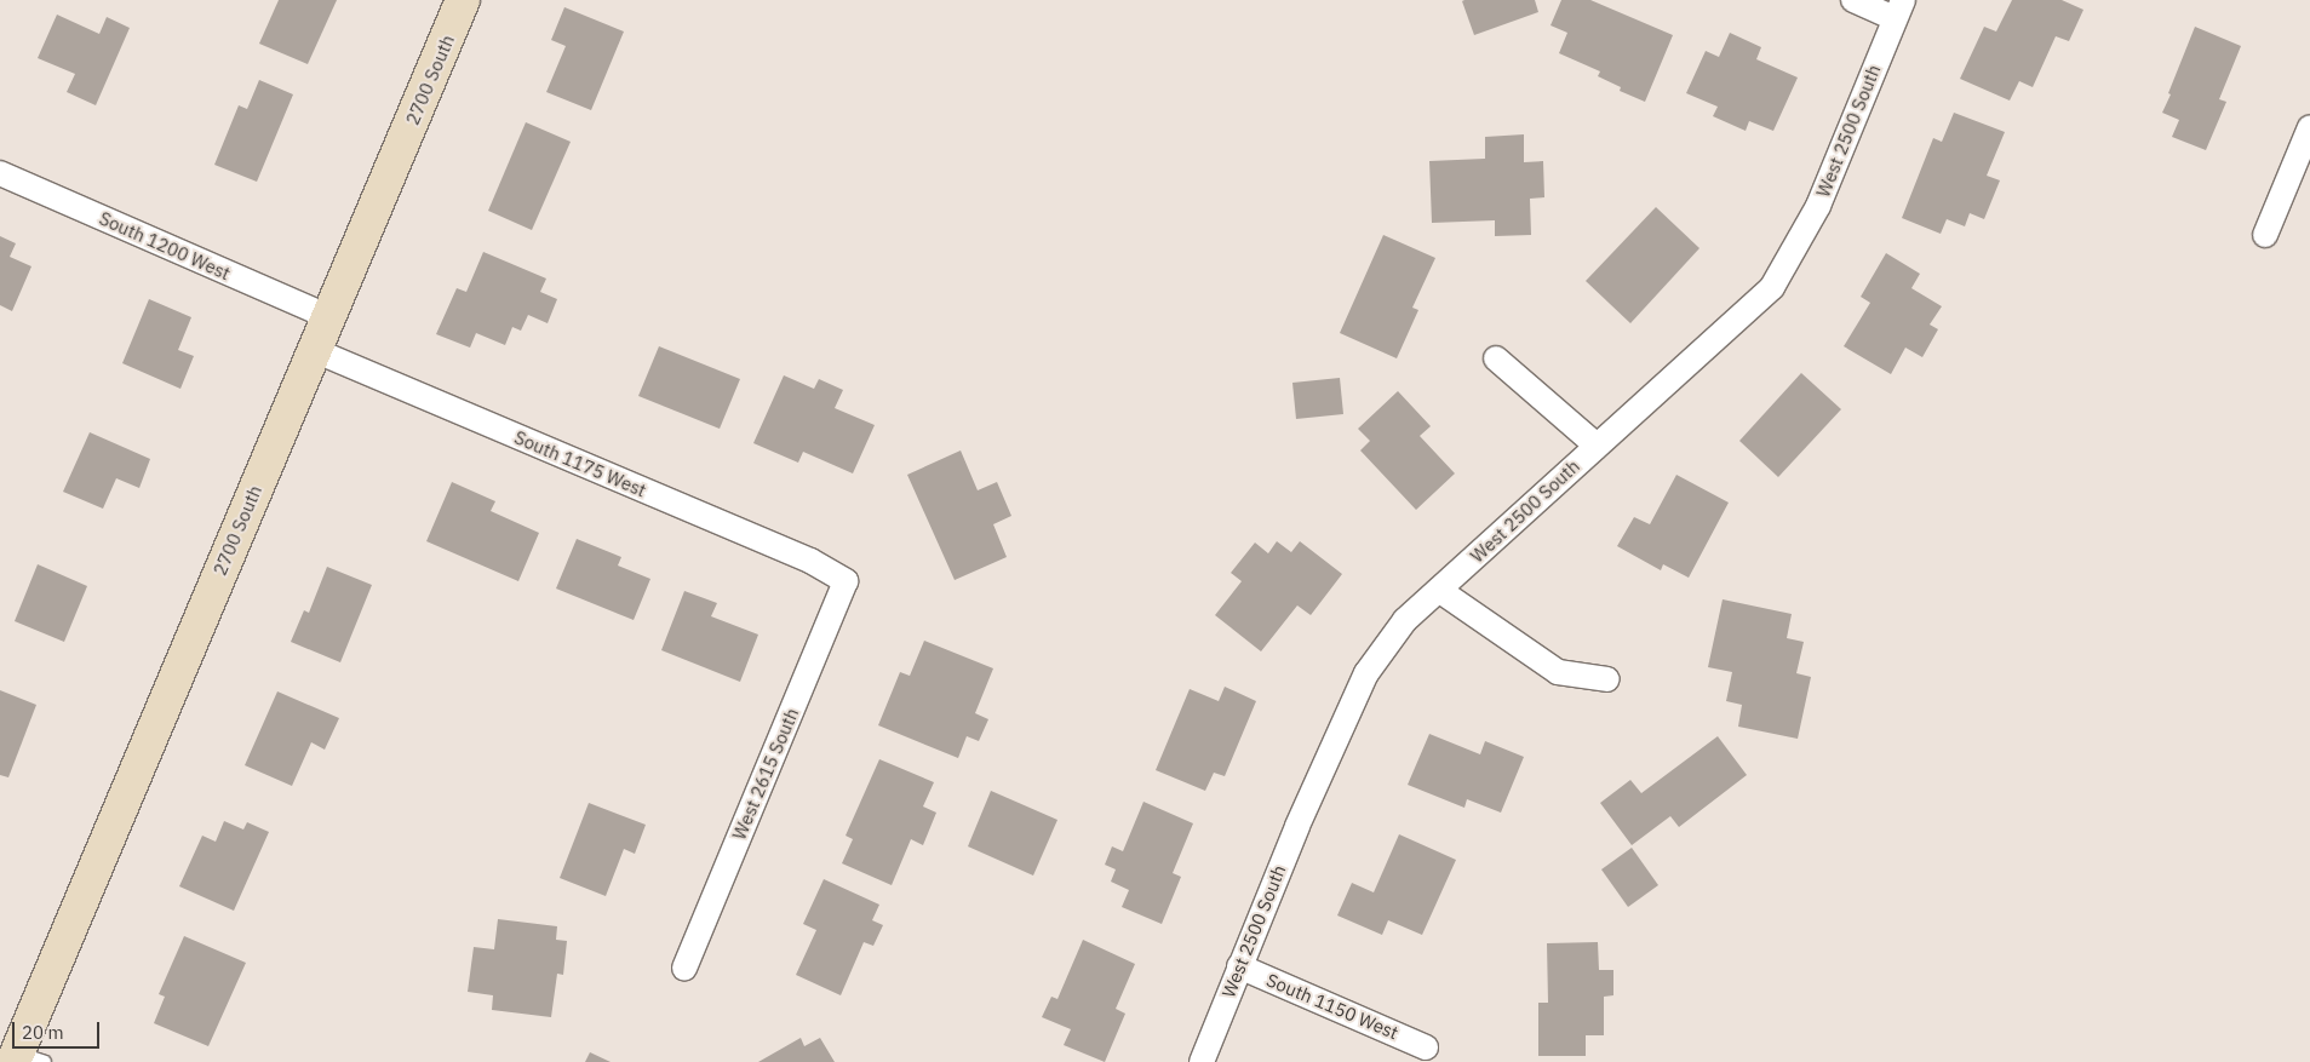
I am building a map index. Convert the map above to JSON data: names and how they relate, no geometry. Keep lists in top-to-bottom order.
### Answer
{
  "streets": {
    "main road": ["2700 South"],
    "street": [
      "West 2500 South",
      "South 1200 West",
      "South 1175 West",
      "West 2615 South",
      "South 1150 West"
    ]
  },
  "crossings": [
    ["2700 South", "South 1200 West"],
    ["2700 South", "South 1175 West"],
    ["West 2500 South", "South 1150 West"],
    ["South 1175 West", "West 2615 South"]
  ],
  "scale_bar": "20 m"
}
